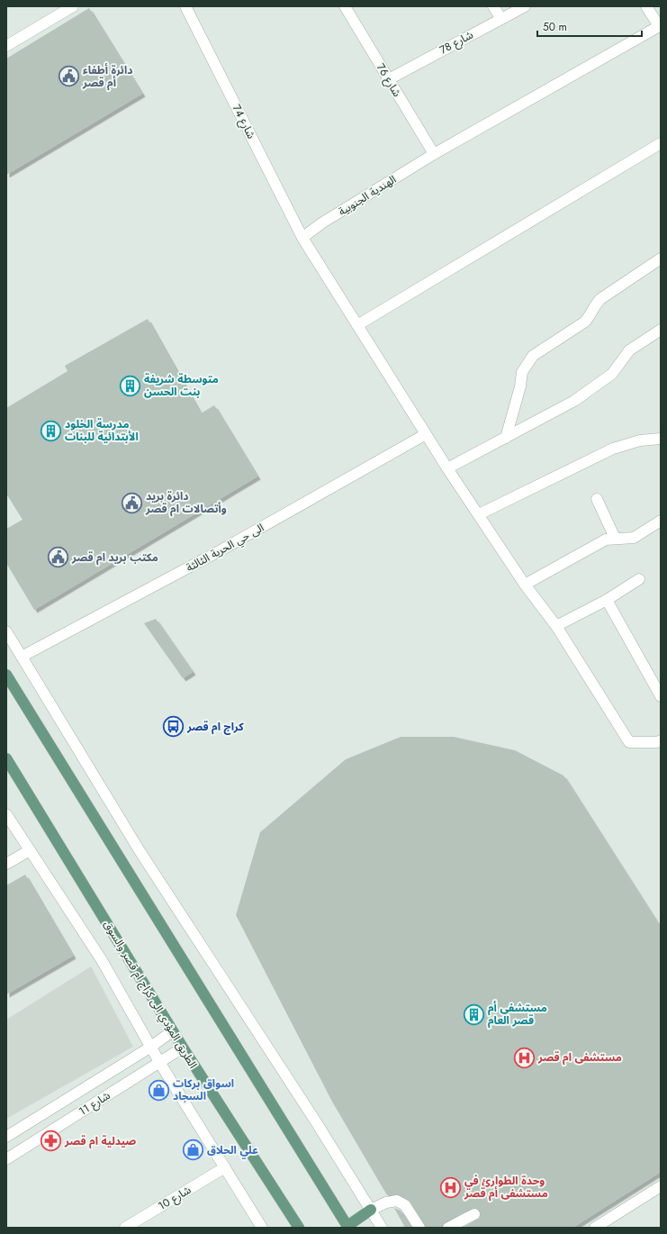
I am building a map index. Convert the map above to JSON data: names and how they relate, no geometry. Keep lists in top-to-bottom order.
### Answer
{
  "streets": {
    "main road": ["الطريق المؤدي الى كراج ام قصر والسوق"],
    "street": [
      "شارع 78",
      "شارع 76",
      "شارع 74",
      "الهندية الجنوبية",
      "الى حي الحرية الثالثة",
      "شارع 11",
      "شارع 10"
    ]
  },
  "crossings": [
    ["شارع 78", "شارع 76"],
    ["شارع 76", "الهندية الجنوبية"],
    ["شارع 74", "الهندية الجنوبية"],
    ["شارع 74", "الى حي الحرية الثالثة"],
    ["الطريق المؤدي الى كراج ام قصر والسوق", "شارع 11"]
  ],
  "places": {
    "public building": ["دائرة أطفاء أم قصر", "دائرة بريد وأتصالات ام قصر", "مكتب بريد ام قصر"],
    "building": ["متوسطة شريفة بنت الحسن", "مدرسة الخلود الأبتدائية للبنات", "مستشفى أم قصر العام"],
    "bus stop": ["كراج ام قصر"],
    "hospital": ["مستشفى ام قصر", "وحدة الطوارئ في مستشفى أم قصر"],
    "shop": ["اسواق بركات السجاد", "علي الحلاق"],
    "pharmacy": ["صيدلية ام قصر"]
  },
  "scale_bar": "50 m"
}
